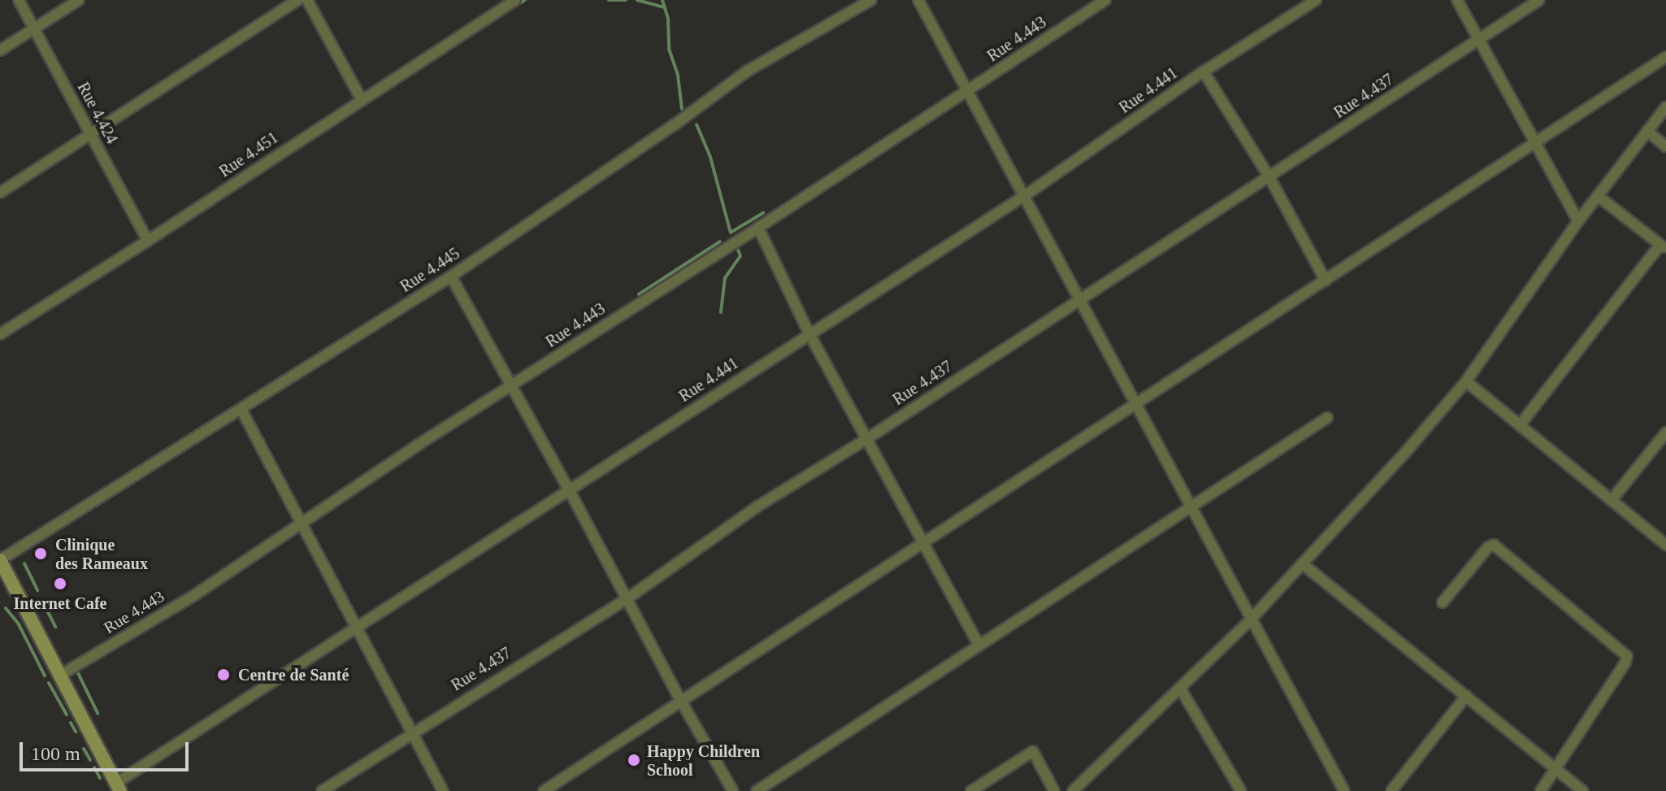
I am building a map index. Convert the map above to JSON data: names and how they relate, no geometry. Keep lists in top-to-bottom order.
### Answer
{
  "streets": {
    "street": [
      "Rue 4.443",
      "Rue 4.441",
      "Rue 4.437",
      "Rue 4.424",
      "Rue 4.451",
      "Rue 4.445"
    ]
  },
  "crossings": [
    ["Rue 4.424", "Rue 4.451"]
  ],
  "places": [
    "Clinique des Rameaux",
    "Internet Cafe",
    "Centre de Santé",
    "Happy Children School"
  ],
  "scale_bar": "100 m"
}
